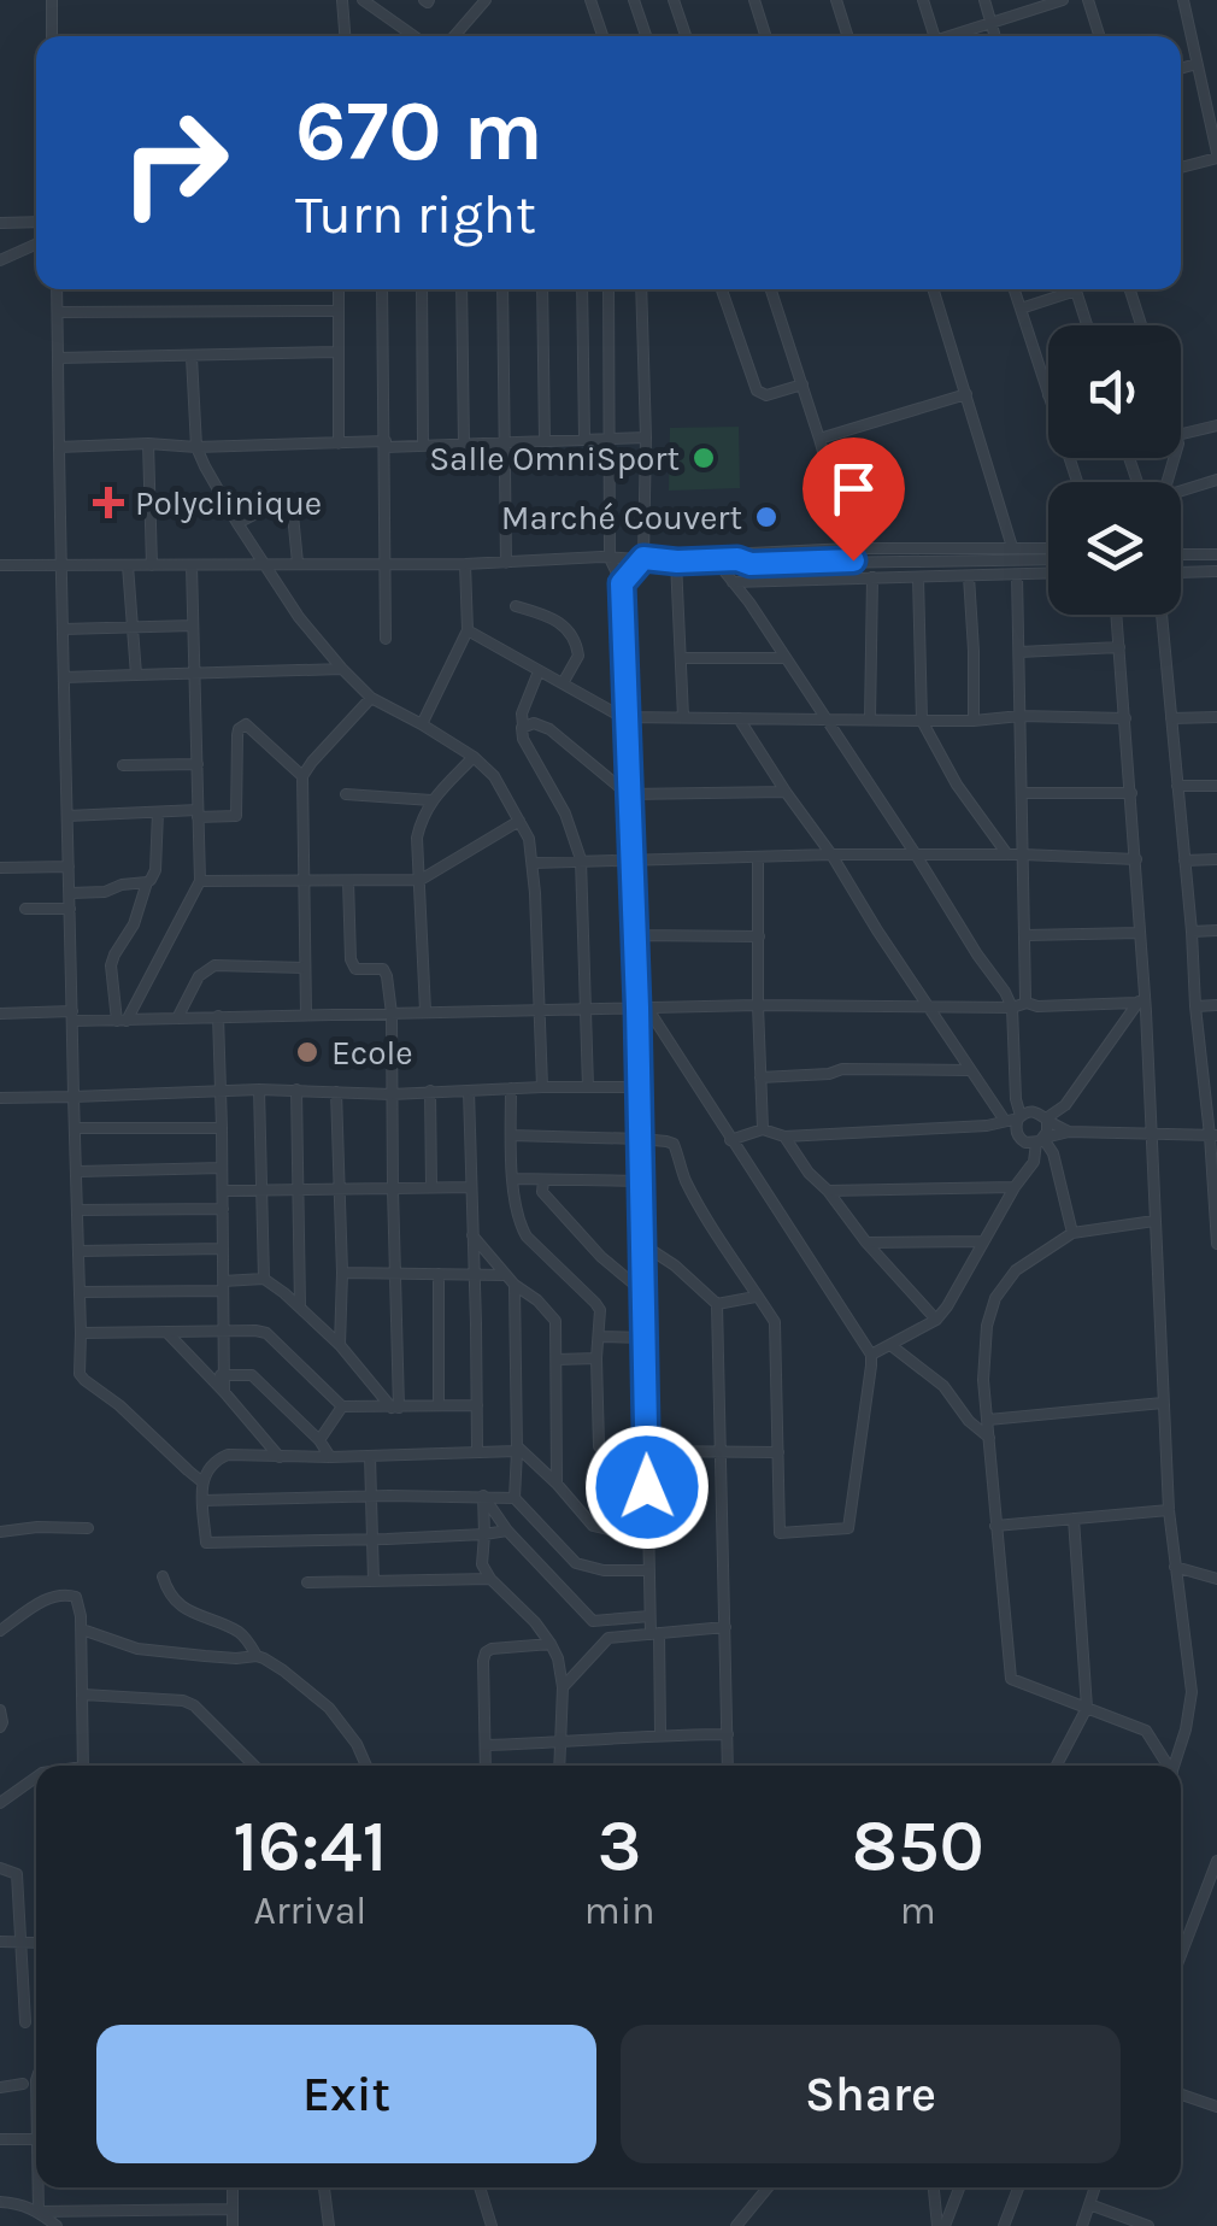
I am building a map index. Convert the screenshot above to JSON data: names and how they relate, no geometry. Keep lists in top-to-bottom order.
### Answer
{
  "places": {
    "other": ["Salle OmniSport", "Marché Couvert", "Ecole"],
    "health": ["Polyclinique"]
  },
  "page": {
    "turn": ["670 m", "Turn right"],
    "eta": [
      "16:41",
      "Arrival",
      "3",
      "min",
      "850",
      "m"
    ],
    "buttons": ["Exit", "Share"]
  }
}
